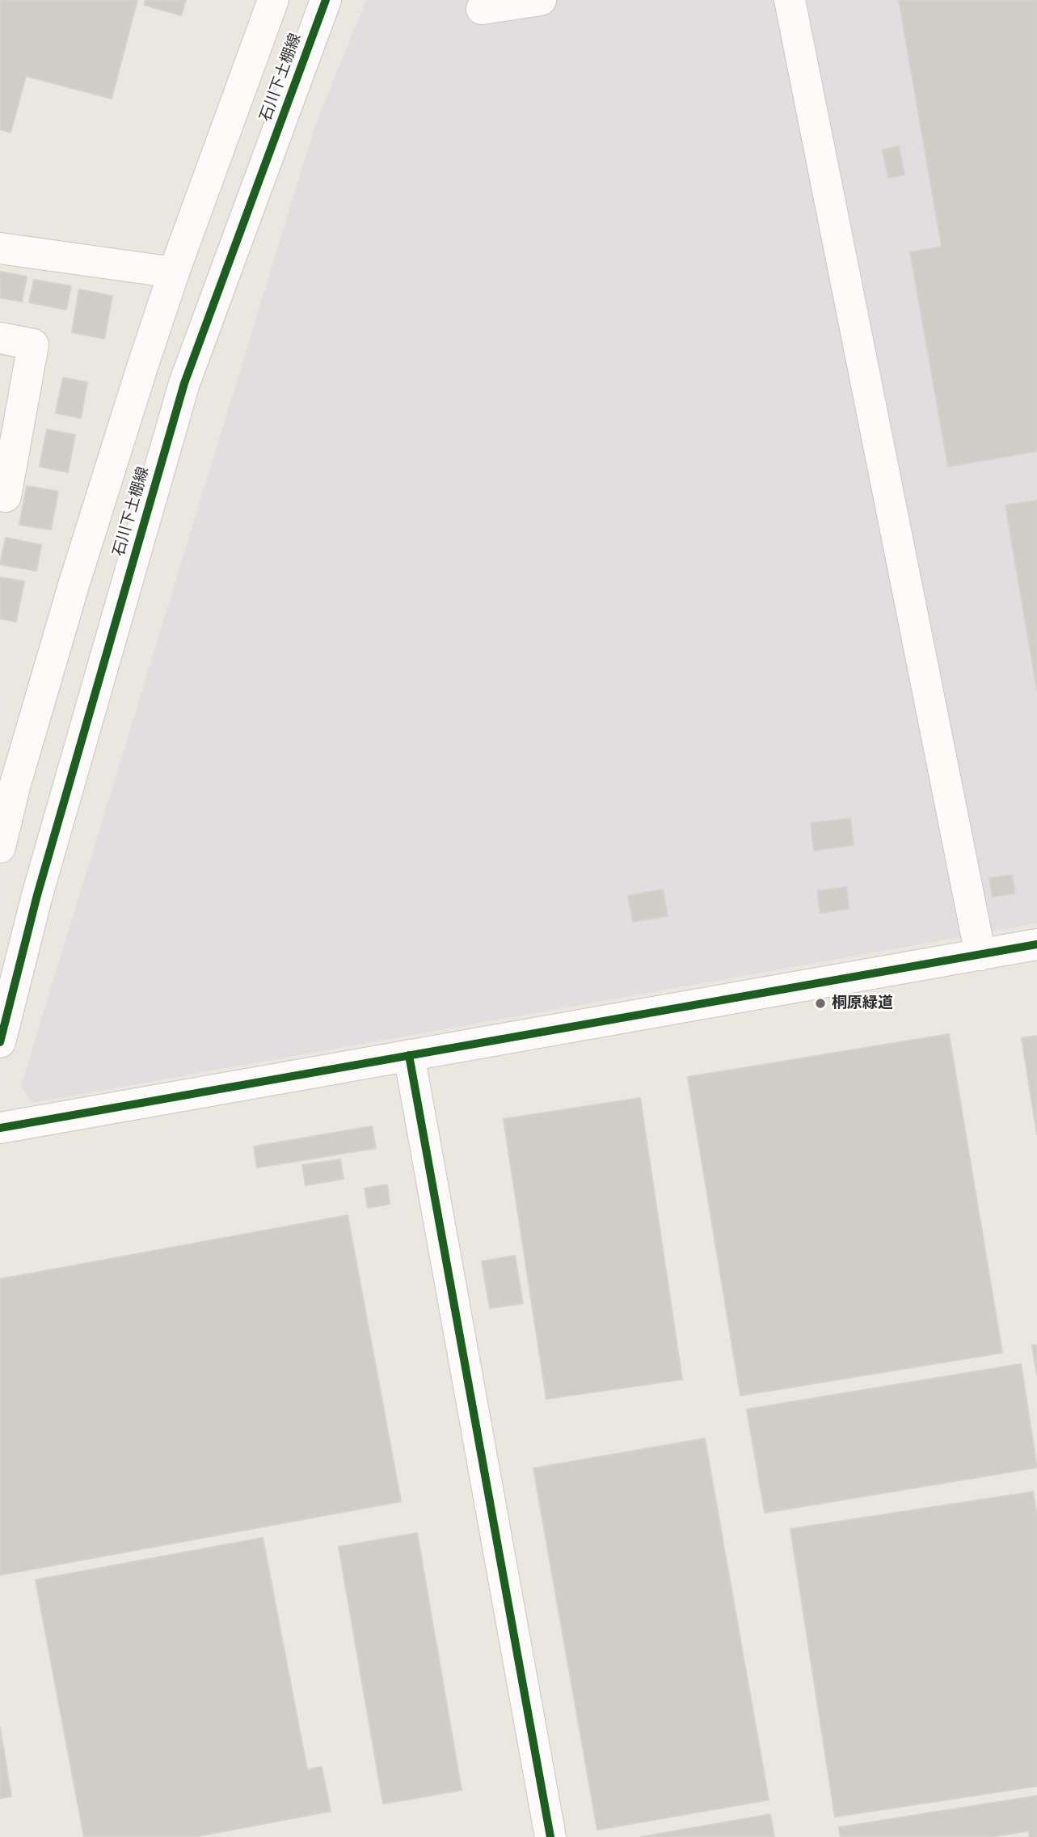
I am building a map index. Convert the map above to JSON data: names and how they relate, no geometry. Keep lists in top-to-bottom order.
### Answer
{
  "streets": {
    "street": ["石川下土棚線"]
  },
  "places": ["桐原緑道"]
}
